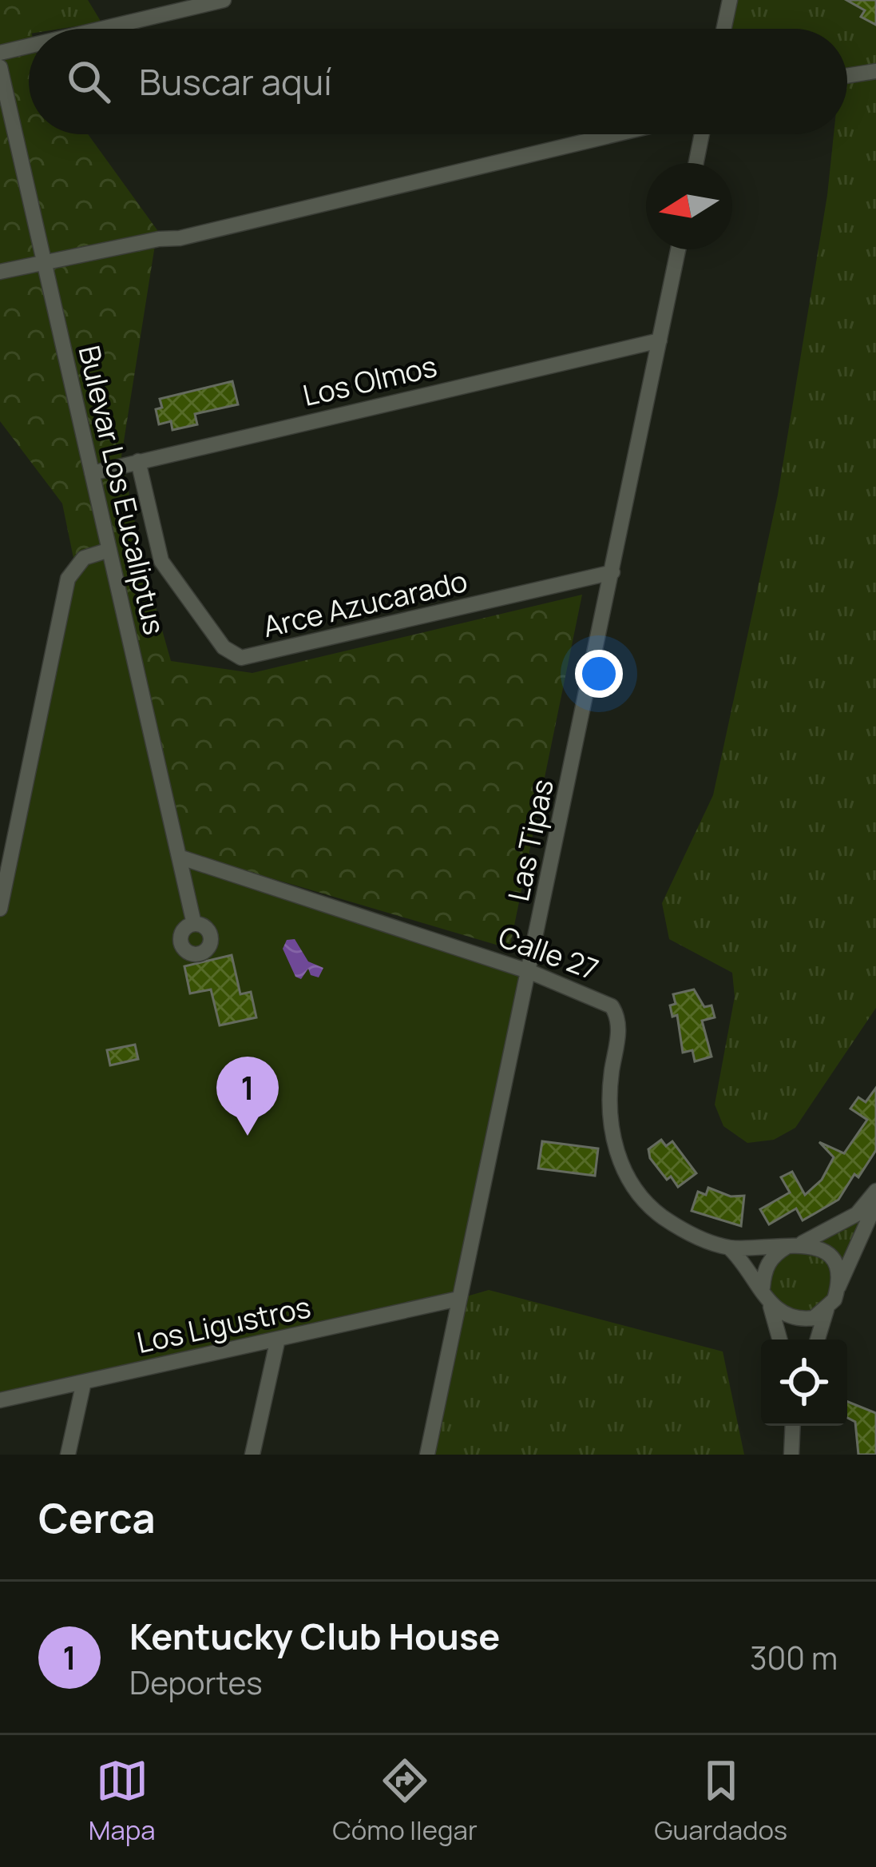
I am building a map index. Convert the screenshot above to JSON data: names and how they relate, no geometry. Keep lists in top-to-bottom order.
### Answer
{
  "streets": {
    "street": [
      "Los Olmos",
      "Bulevar Los Eucaliptus",
      "Arce Azucarado",
      "Las Tipas",
      "Calle 27",
      "Los Ligustros"
    ]
  },
  "crossings": [
    ["Los Olmos", "Bulevar Los Eucaliptus"],
    ["Los Olmos", "Arce Azucarado"],
    ["Los Olmos", "Las Tipas"],
    ["Bulevar Los Eucaliptus", "Calle 27"],
    ["Arce Azucarado", "Las Tipas"],
    ["Las Tipas", "Calle 27"],
    ["Las Tipas", "Los Ligustros"]
  ],
  "north": "left",
  "page": {
    "search": "Buscar aquí",
    "pins": "1",
    "heading": "Cerca",
    "list": [
      {
        "mark": "1",
        "name": "Kentucky Club House",
        "note": "Deportes",
        "value": "300 m"
      }
    ],
    "nav": ["Mapa", "Cómo llegar", "Guardados"]
  }
}
